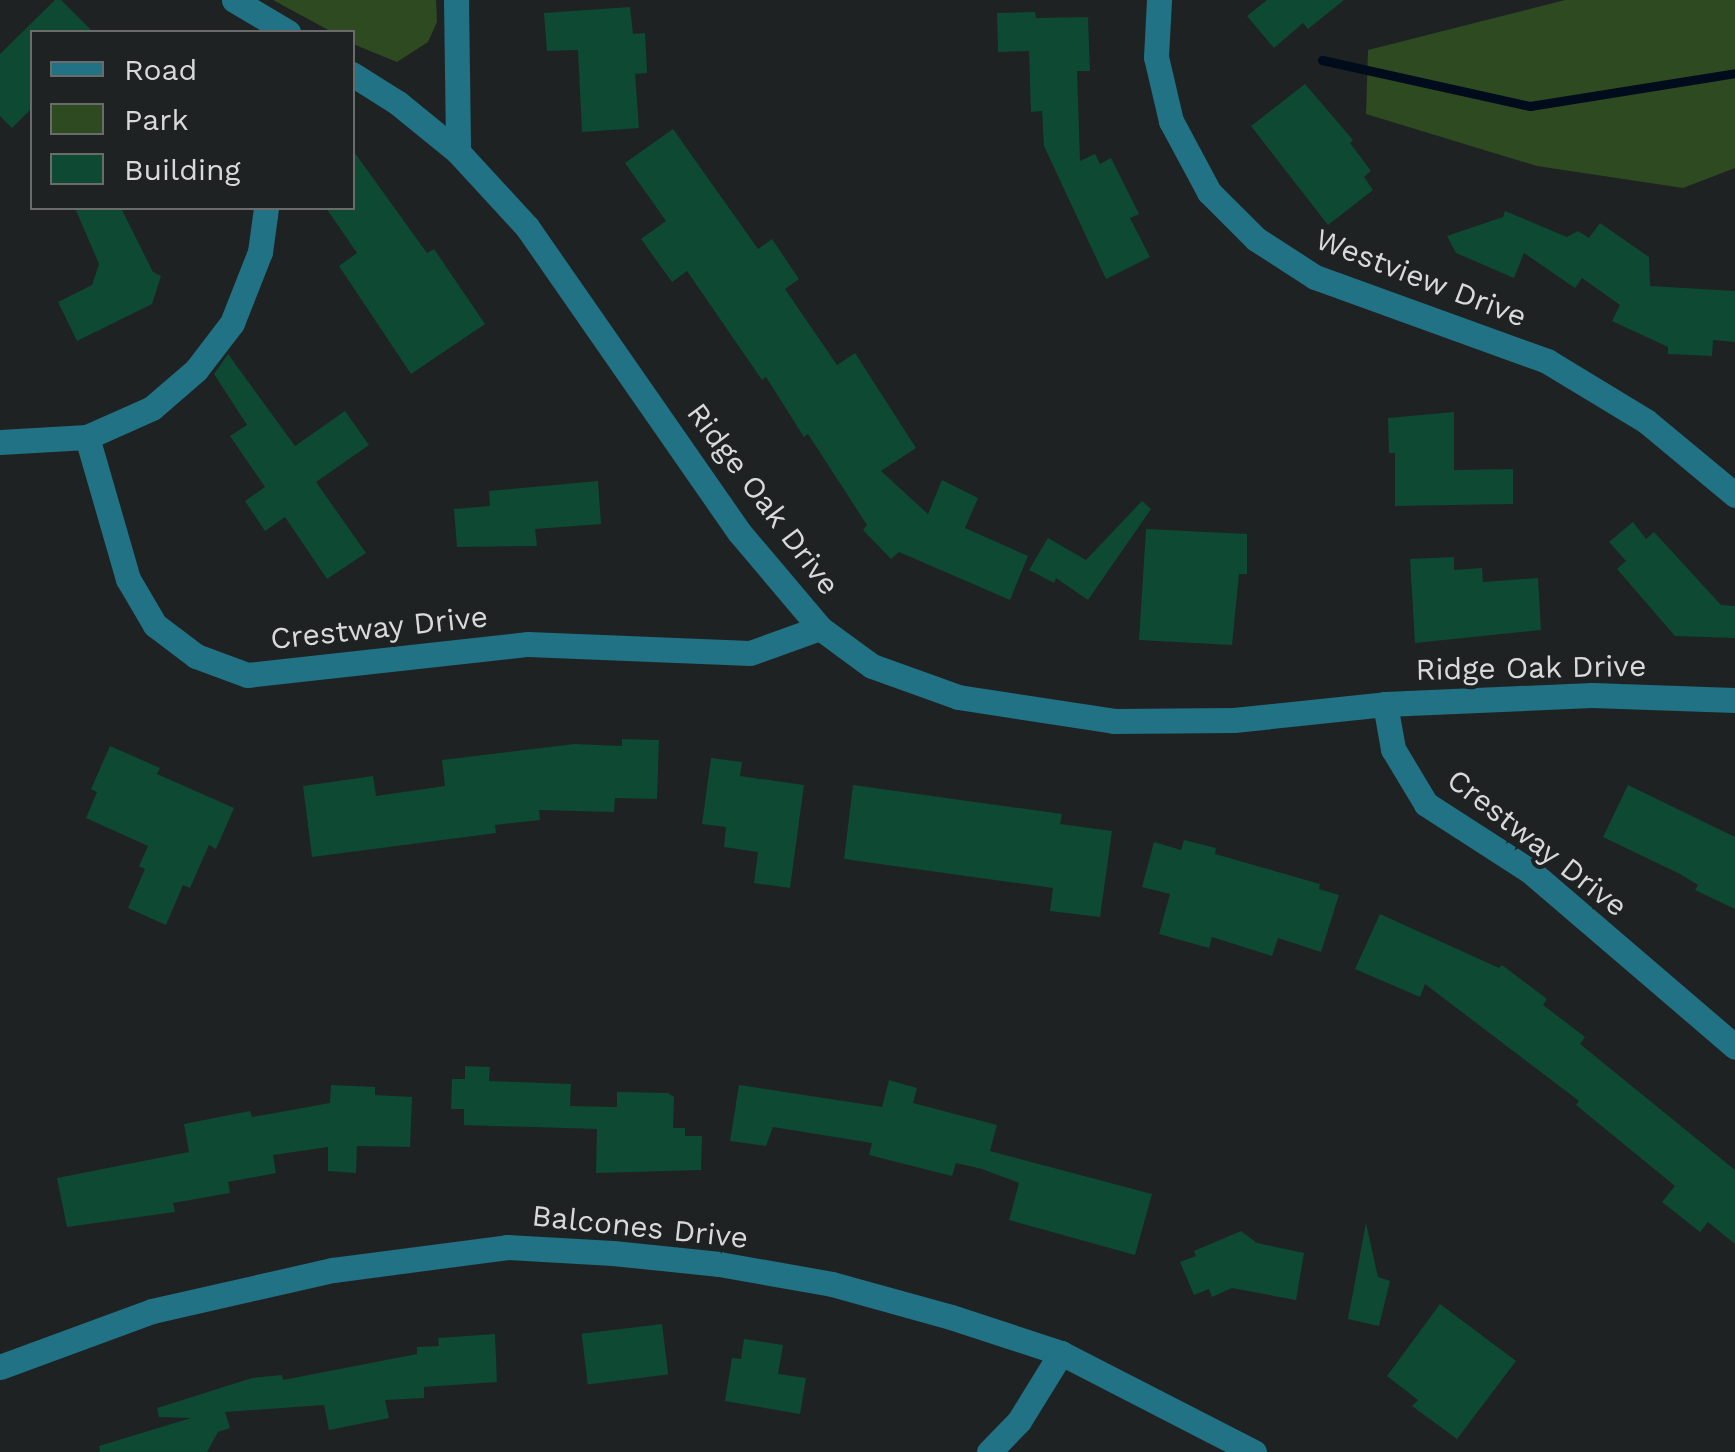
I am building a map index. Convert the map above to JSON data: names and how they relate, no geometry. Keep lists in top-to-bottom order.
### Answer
{
  "streets": {
    "street": [
      "Westview Drive",
      "Ridge Oak Drive",
      "Crestway Drive",
      "Balcones Drive"
    ]
  },
  "crossings": [
    ["Ridge Oak Drive", "Crestway Drive"]
  ],
  "legend": ["Road", "Park", "Building"]
}
